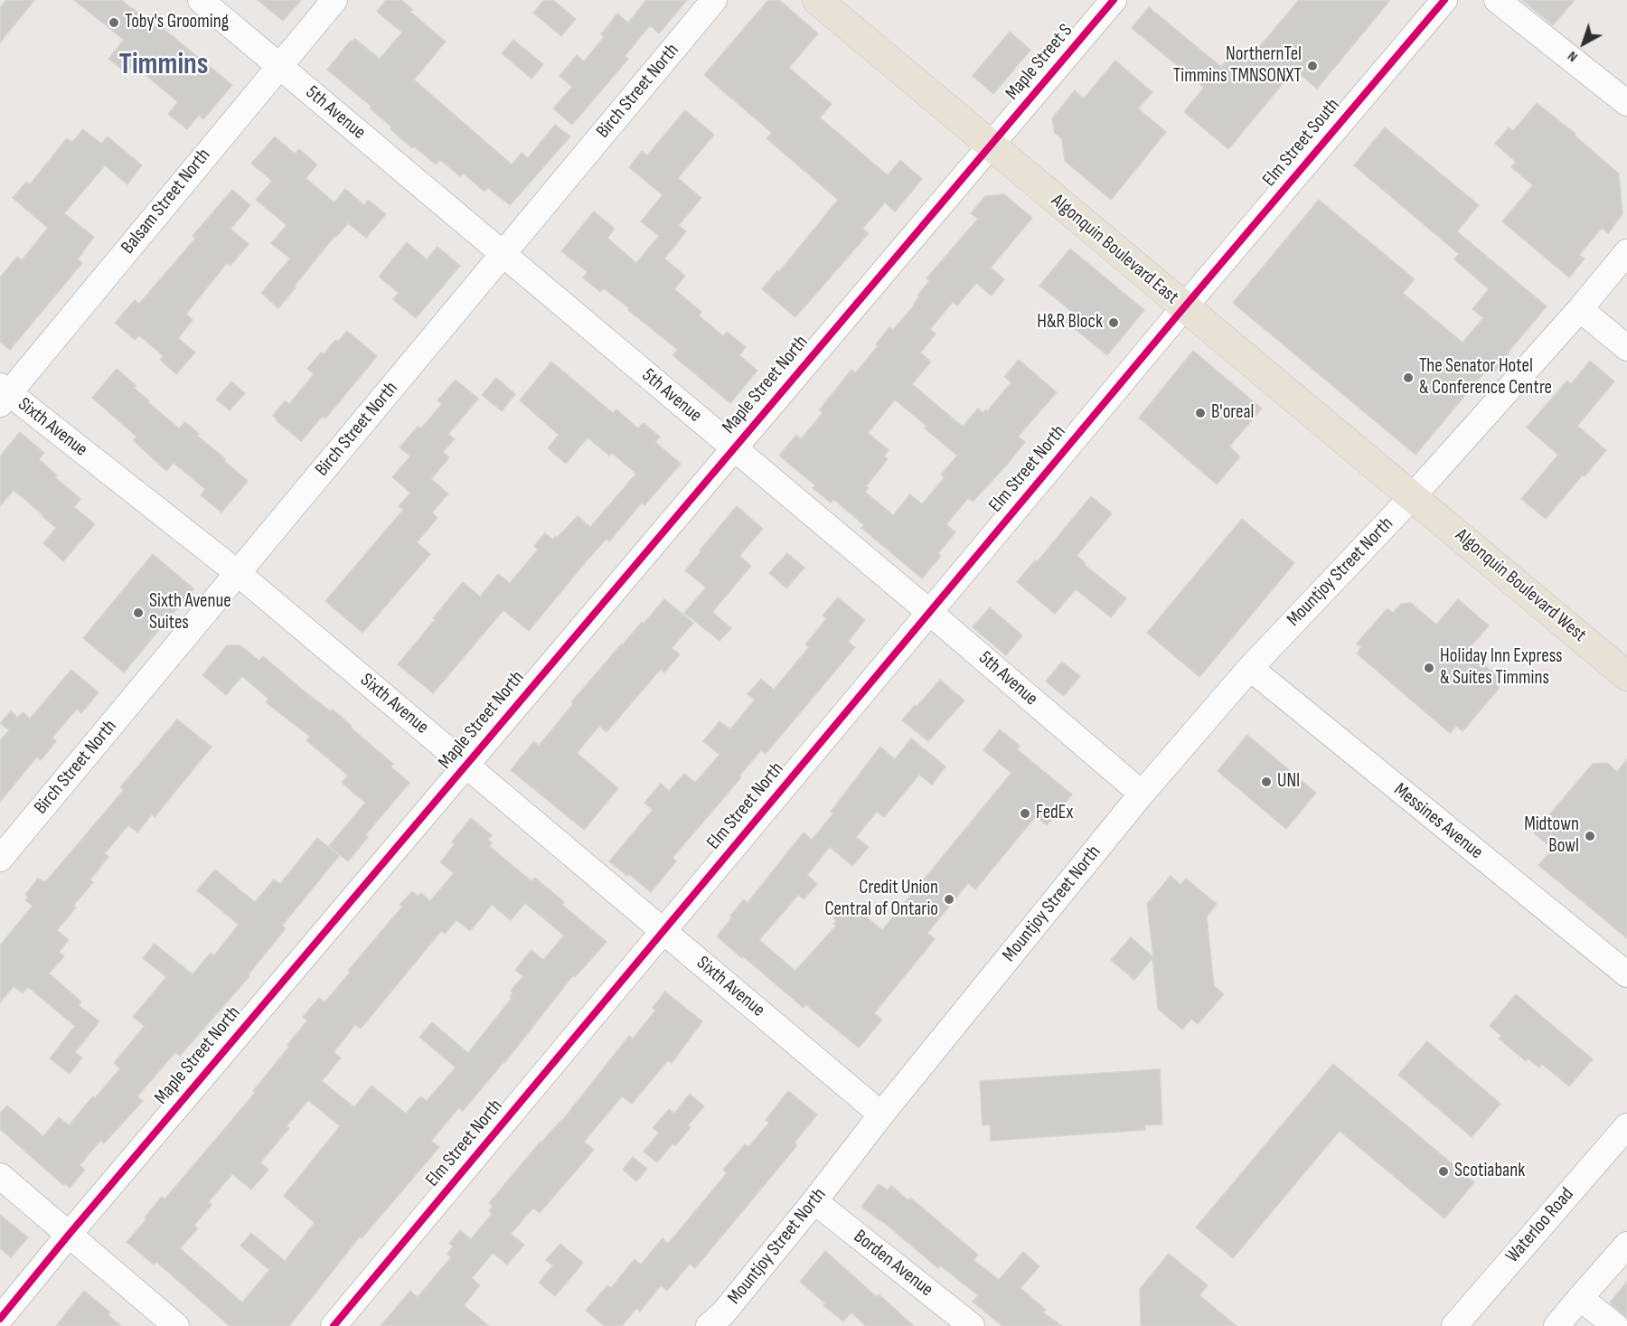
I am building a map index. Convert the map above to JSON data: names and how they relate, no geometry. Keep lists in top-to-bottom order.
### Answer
{
  "streets": {
    "main road": ["Algonquin Boulevard East", "Algonquin Boulevard West"],
    "street": [
      "Maple Street S",
      "Birch Street North",
      "5th Avenue",
      "Elm Street South",
      "Balsam Street North",
      "Maple Street North",
      "Sixth Avenue",
      "Elm Street North",
      "Mountjoy Street North",
      "Messines Avenue",
      "Waterloo Road",
      "Borden Avenue"
    ]
  },
  "crossings": [
    ["Maple Street S", "Algonquin Boulevard East"],
    ["Maple Street S", "Maple Street North"],
    ["Birch Street North", "5th Avenue"],
    ["Birch Street North", "Sixth Avenue"],
    ["5th Avenue", "Balsam Street North"],
    ["5th Avenue", "Maple Street North"],
    ["5th Avenue", "Elm Street North"],
    ["5th Avenue", "Mountjoy Street North"],
    ["Elm Street South", "Algonquin Boulevard East"],
    ["Elm Street South", "Elm Street North"],
    ["Balsam Street North", "Sixth Avenue"],
    ["Algonquin Boulevard East", "Maple Street North"],
    ["Algonquin Boulevard East", "Elm Street North"],
    ["Algonquin Boulevard East", "Mountjoy Street North"],
    ["Algonquin Boulevard East", "Algonquin Boulevard West"],
    ["Maple Street North", "Sixth Avenue"],
    ["Sixth Avenue", "Elm Street North"],
    ["Sixth Avenue", "Mountjoy Street North"],
    ["Mountjoy Street North", "Algonquin Boulevard West"],
    ["Mountjoy Street North", "Messines Avenue"],
    ["Mountjoy Street North", "Borden Avenue"]
  ],
  "districts": ["Timmins"],
  "places": [
    "Toby's Grooming",
    "NorthernTel Timmins TMNSONXT",
    "H&R Block",
    "The Senator Hotel & Conference Centre",
    "B'oreal",
    "Sixth Avenue Suites",
    "Holiday Inn Express & Suites Timmins",
    "UNI",
    "FedEx",
    "Midtown Bowl",
    "Credit Union Central of Ontario",
    "Scotiabank"
  ],
  "north": "bottom left"
}
